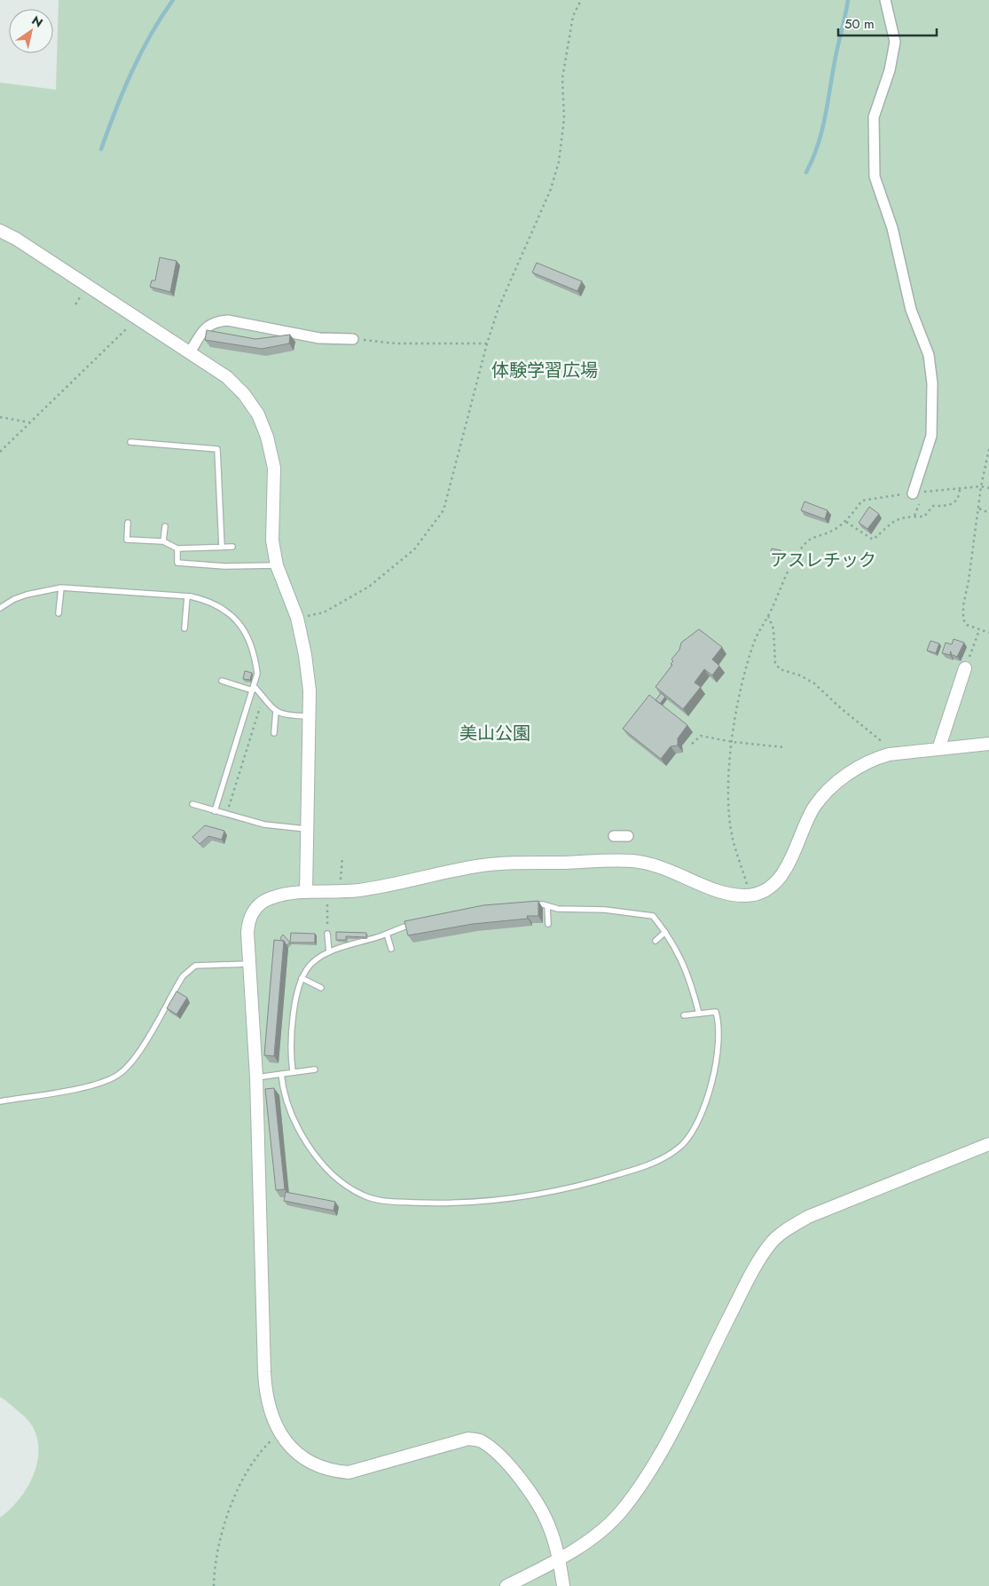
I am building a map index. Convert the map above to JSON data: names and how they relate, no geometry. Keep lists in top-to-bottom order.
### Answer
{
  "parks": ["体験学習広場", "アスレチック", "美山公園"],
  "scale_bar": "50 m",
  "north": "top right"
}
